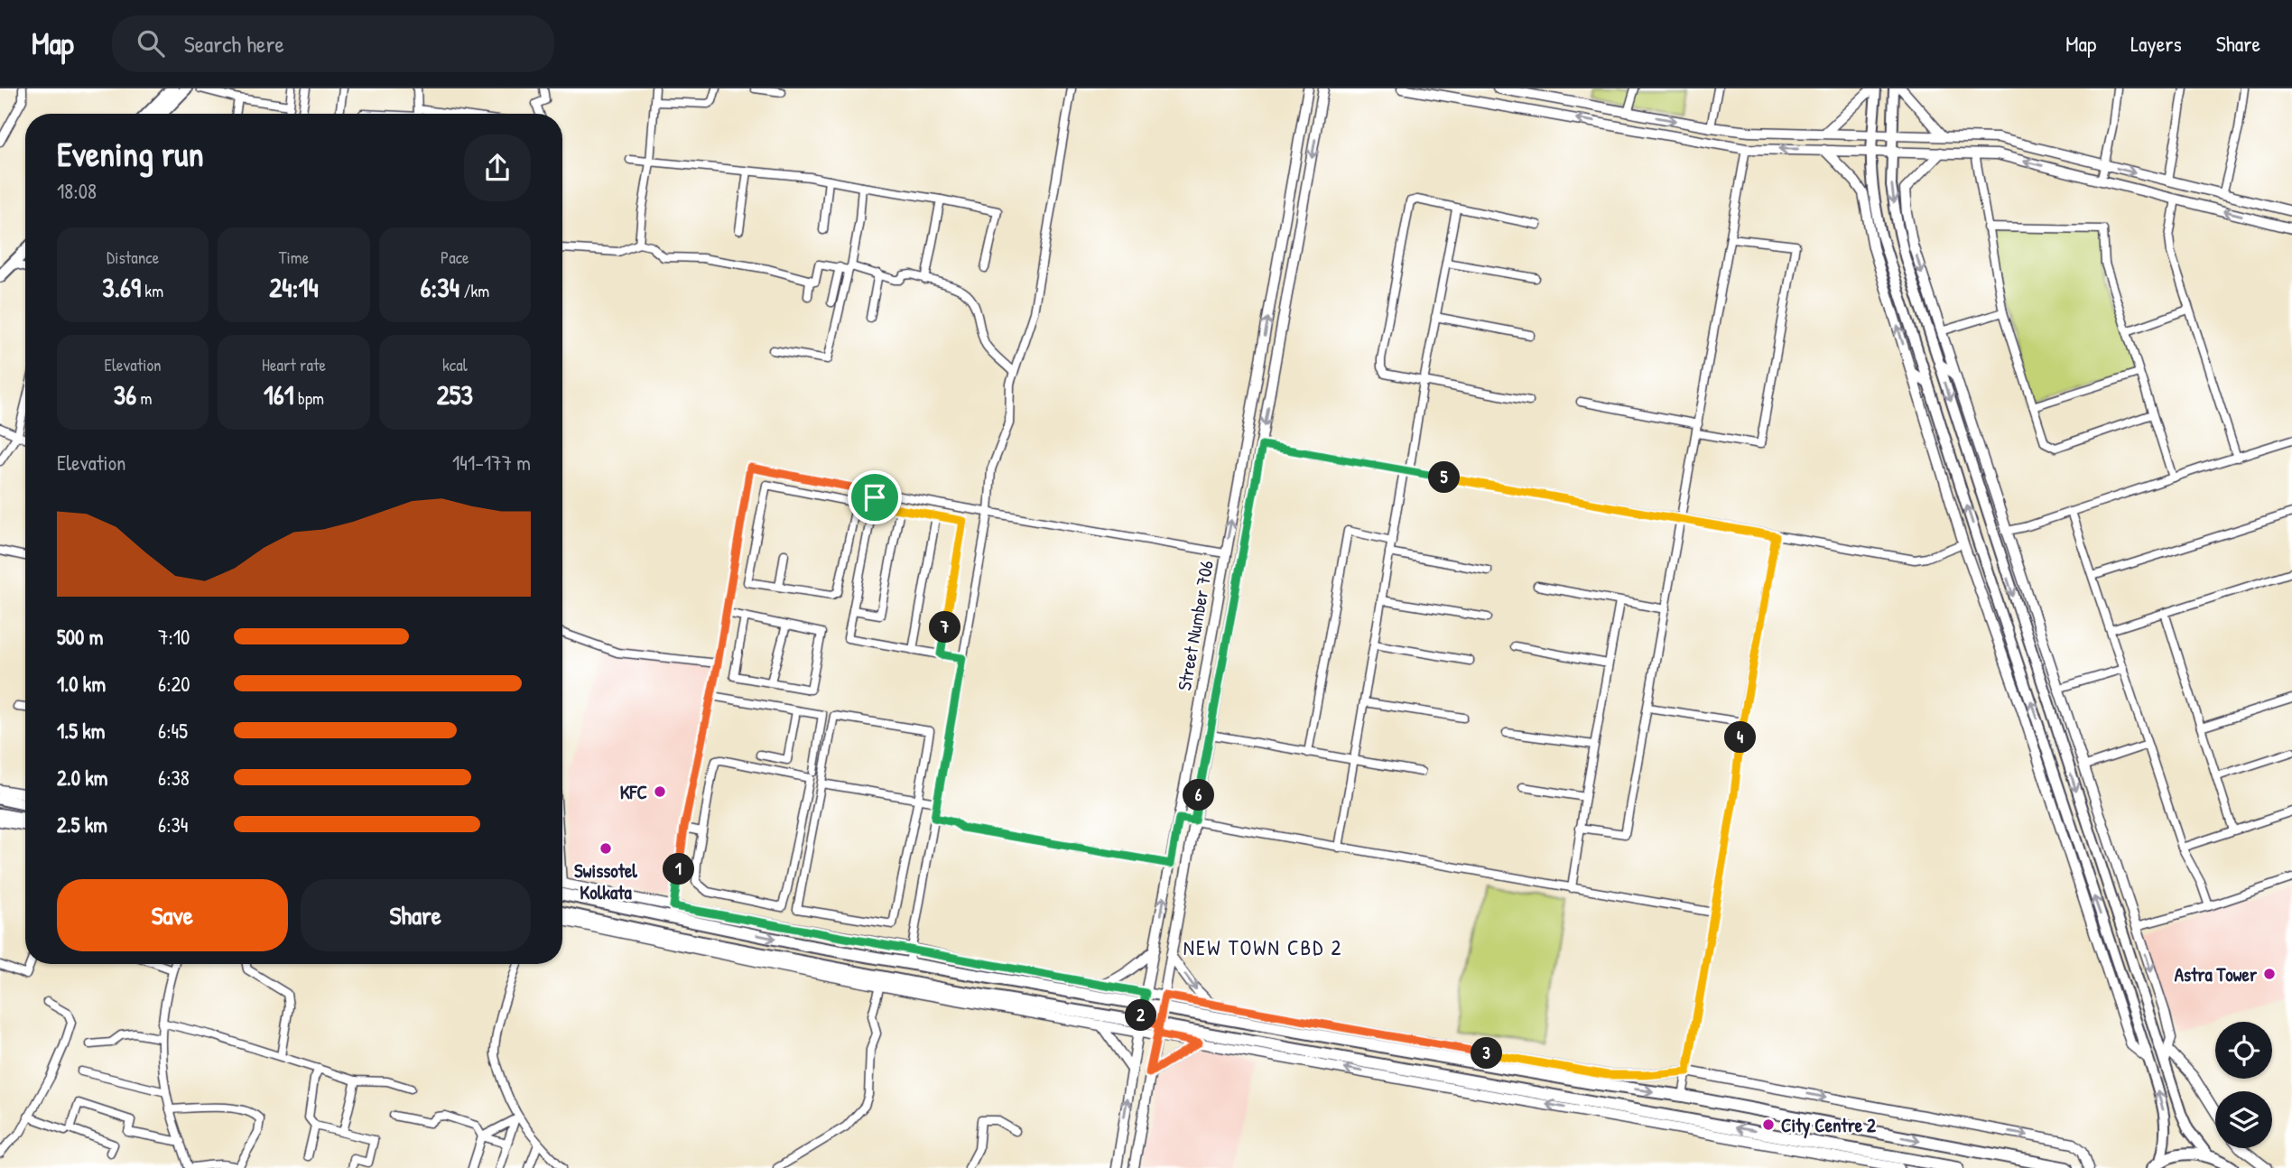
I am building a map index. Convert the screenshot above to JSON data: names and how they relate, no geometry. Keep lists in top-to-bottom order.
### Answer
{
  "streets": {
    "street": ["Street Number 706"]
  },
  "districts": ["NEW TOWN CBD 2"],
  "places": [
    "KFC",
    "Swissotel Kolkata",
    "Astra Tower",
    "City Centre 2"
  ],
  "page": {
    "header": "Map",
    "search": "Search here",
    "nav": ["Map", "Layers", "Share"],
    "heading": ["Evening run", "18:08"],
    "stats": [
      ["Distance", "3.69 km"],
      ["Time", "24:14"],
      ["Pace", "6:34 /km"],
      ["Elevation", "36 m"],
      ["Heart rate", "161 bpm"],
      ["kcal", "253"]
    ],
    "chart": ["Elevation", "141–177 m"],
    "pins": [
      "5",
      "7",
      "4",
      "6",
      "1",
      "2",
      "3"
    ],
    "list": [
      {
        "name": "500 m",
        "note": "7:10"
      },
      {
        "name": "1.0 km",
        "note": "6:20"
      },
      {
        "name": "1.5 km",
        "note": "6:45"
      },
      {
        "name": "2.0 km",
        "note": "6:38"
      },
      {
        "name": "2.5 km",
        "note": "6:34"
      }
    ],
    "buttons": ["Save", "Share"]
  }
}
